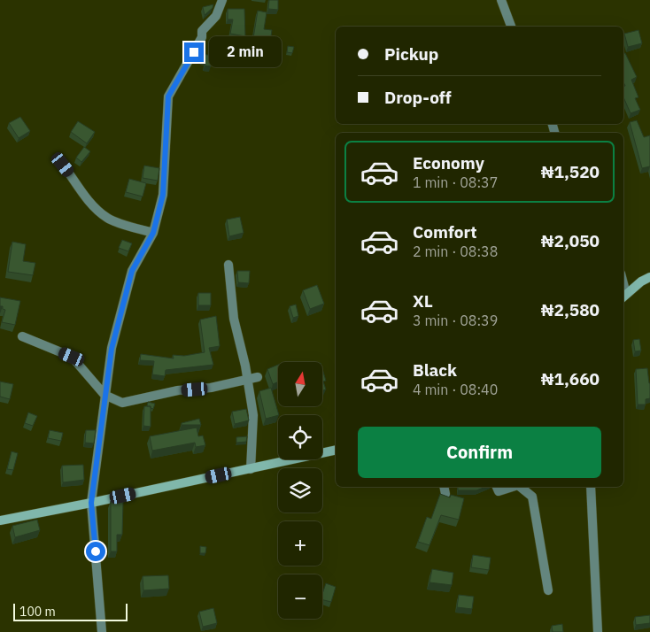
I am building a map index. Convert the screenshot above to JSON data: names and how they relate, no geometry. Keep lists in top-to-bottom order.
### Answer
{
  "scale_bar": "100 m",
  "north": "top",
  "page": {
    "banner": ["Pickup", "Drop-off"],
    "bubble": "2 min",
    "list": [
      {
        "name": "Economy",
        "note": "1 min · 08:37",
        "value": "₦1,520"
      },
      {
        "name": "Comfort",
        "note": "2 min · 08:38",
        "value": "₦2,050"
      },
      {
        "name": "XL",
        "note": "3 min · 08:39",
        "value": "₦2,580"
      },
      {
        "name": "Black",
        "note": "4 min · 08:40",
        "value": "₦1,660"
      }
    ],
    "map_buttons": ["+", "−"],
    "buttons": "Confirm",
    "scale": "100 m"
  }
}
